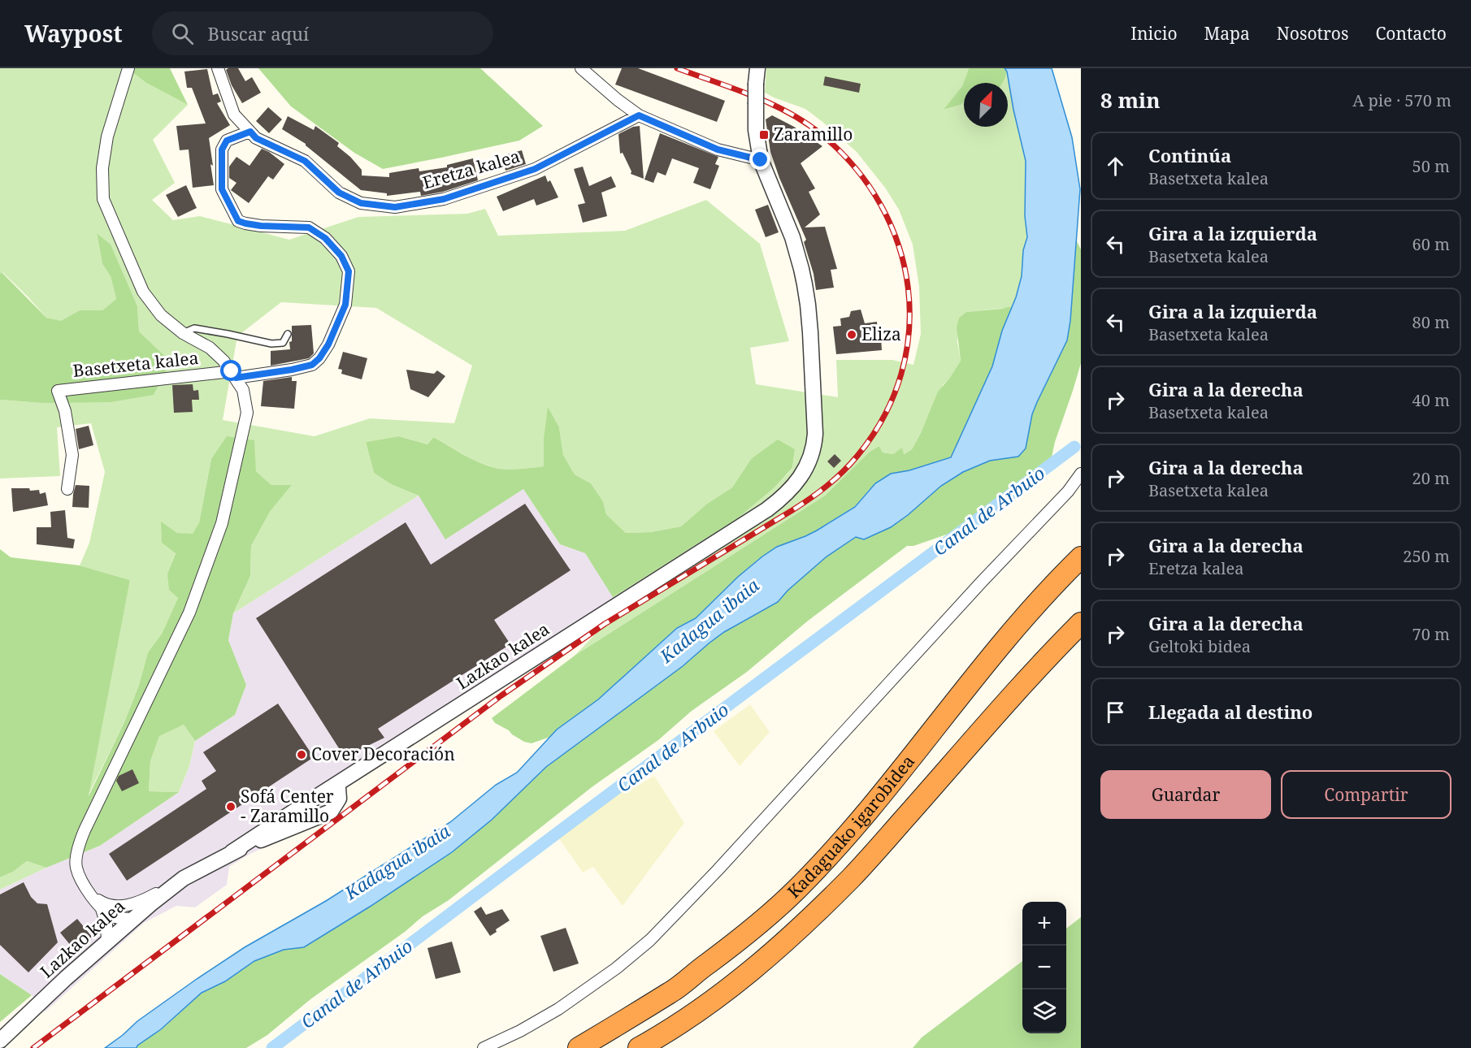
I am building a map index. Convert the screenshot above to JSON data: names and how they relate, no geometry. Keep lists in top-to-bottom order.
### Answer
{
  "streets": {
    "highway": ["Kadaguako igarobidea"],
    "street": ["Eretza kalea", "Basetxeta kalea", "Lazkao kalea"]
  },
  "crossings": [
    ["Eretza kalea", "Basetxeta kalea"]
  ],
  "water": ["Canal de Arbuio", "Kadagua ibaia"],
  "places": {
    "transit": ["Zaramillo"],
    "other": ["Eliza", "Cover Decoración", "Sofá Center - Zaramillo"]
  },
  "north": "top right",
  "page": {
    "header": "Waypost",
    "search": "Buscar aquí",
    "nav": [
      "Inicio",
      "Mapa",
      "Nosotros",
      "Contacto"
    ],
    "heading": ["8 min", "A pie · 570 m"],
    "list": [
      ["Continúa", "Basetxeta kalea", "50 m"],
      ["Gira a la izquierda", "Basetxeta kalea", "60 m"],
      ["Gira a la izquierda", "Basetxeta kalea", "80 m"],
      ["Gira a la derecha", "Basetxeta kalea", "40 m"],
      ["Gira a la derecha", "Basetxeta kalea", "20 m"],
      ["Gira a la derecha", "Eretza kalea", "250 m"],
      ["Gira a la derecha", "Geltoki bidea", "70 m"],
      "Llegada al destino"
    ],
    "buttons": ["Guardar", "Compartir"],
    "map_buttons": ["+", "−"]
  }
}
